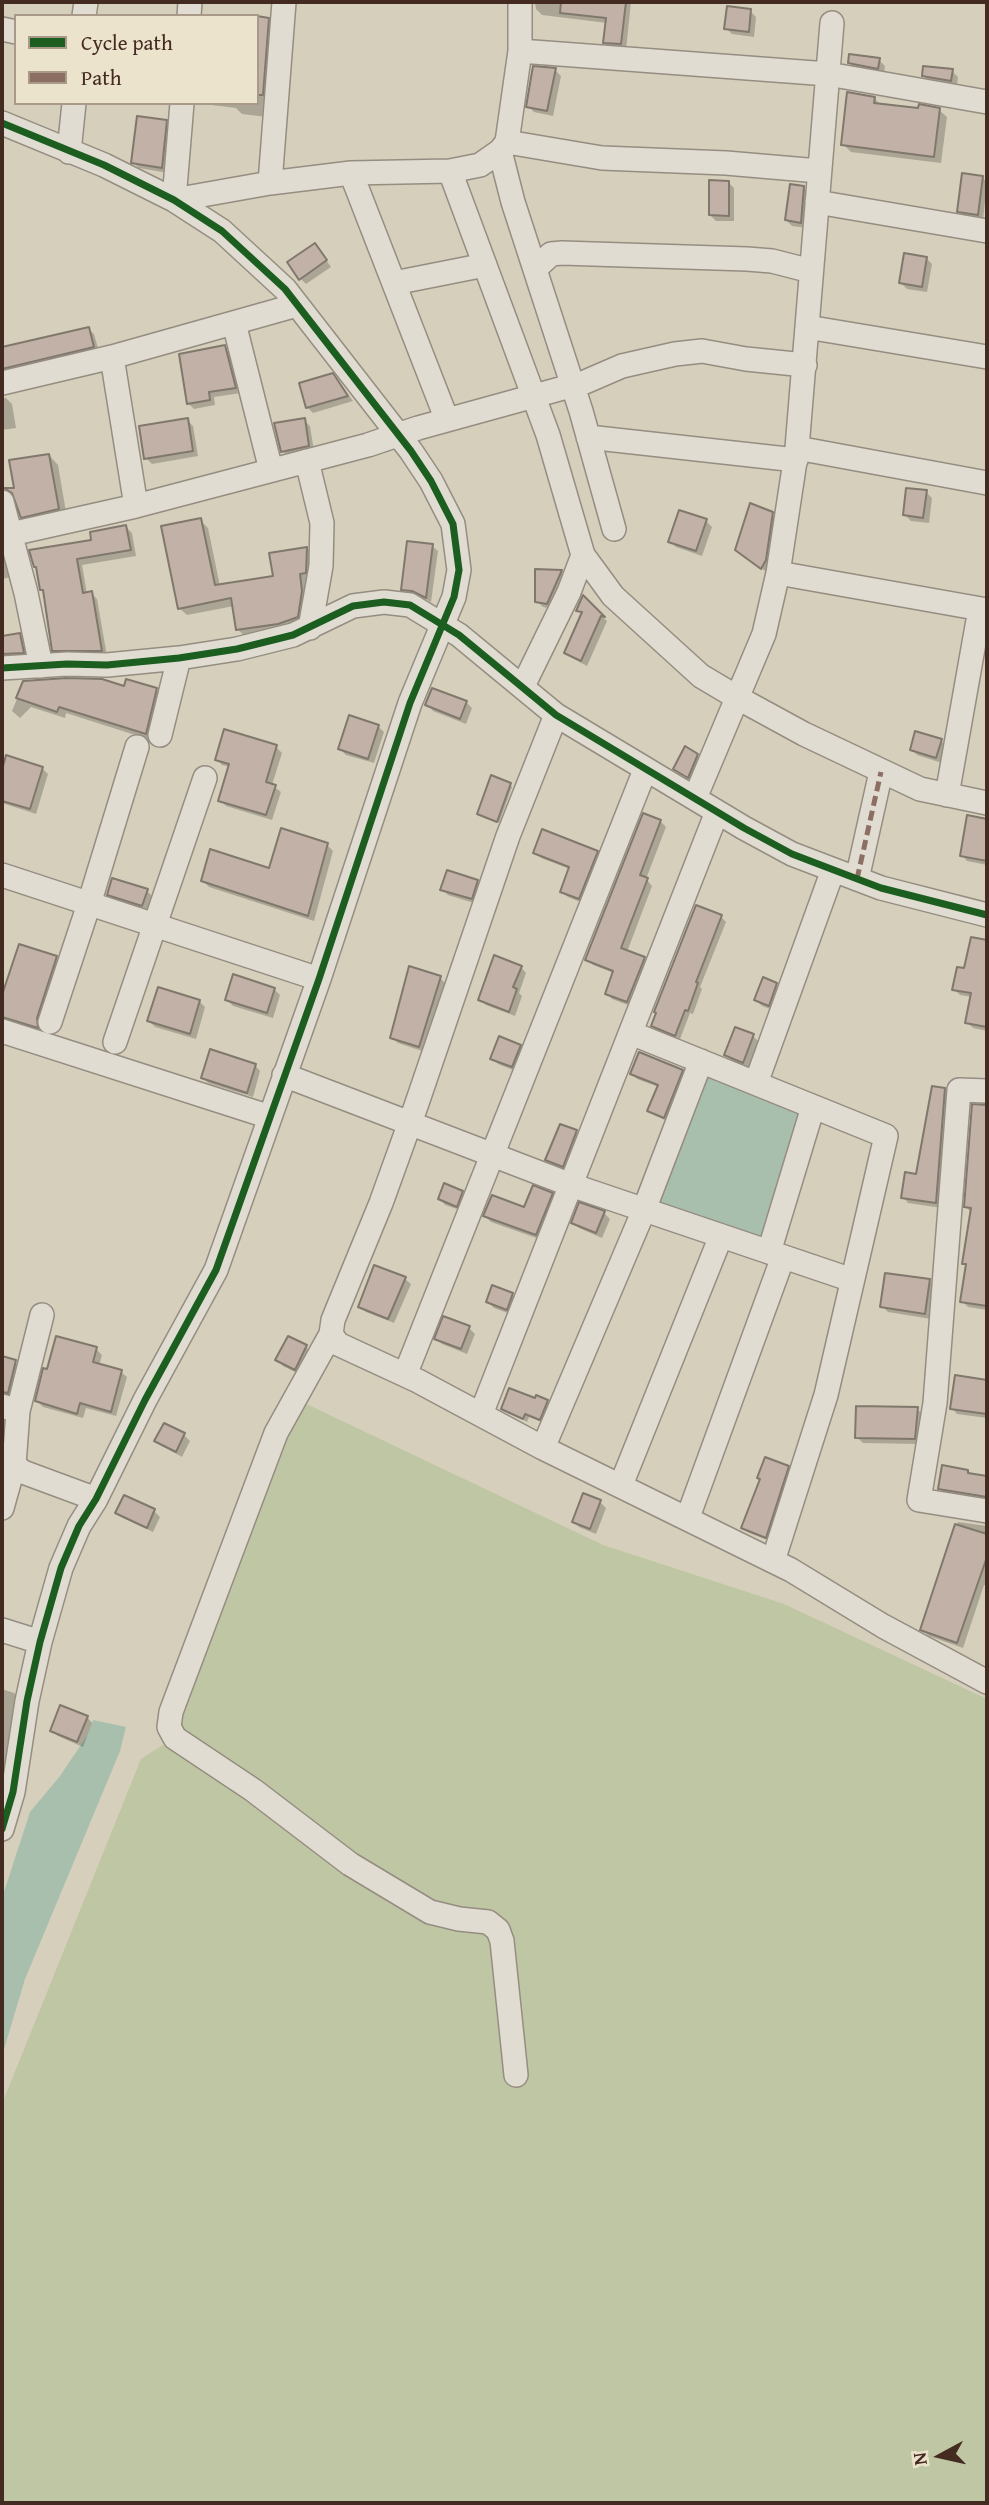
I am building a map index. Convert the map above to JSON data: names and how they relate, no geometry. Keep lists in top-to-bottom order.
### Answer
{
  "legend": ["Cycle path", "Path"],
  "north": "left"
}
